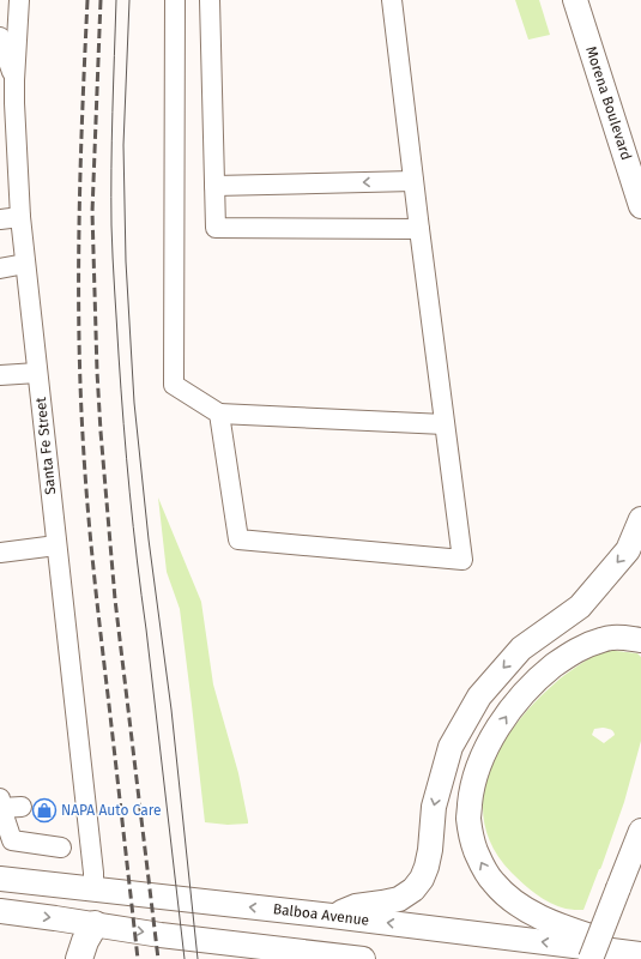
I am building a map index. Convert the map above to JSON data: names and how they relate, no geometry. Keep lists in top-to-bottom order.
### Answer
{
  "streets": {
    "main road": ["Morena Boulevard", "Balboa Avenue"],
    "street": ["Santa Fe Street"]
  },
  "crossings": [
    ["Santa Fe Street", "Balboa Avenue"]
  ],
  "places": {
    "shop": ["NAPA Auto Care"]
  }
}
